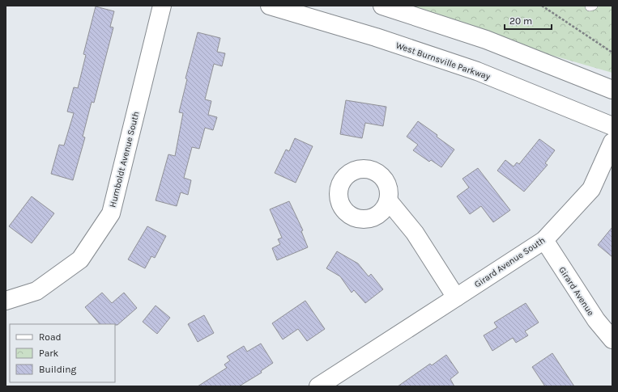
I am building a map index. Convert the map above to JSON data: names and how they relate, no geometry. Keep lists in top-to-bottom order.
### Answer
{
  "streets": {
    "street": [
      "West Burnsville Parkway",
      "Humboldt Avenue South",
      "Girard Avenue South",
      "Girard Avenue"
    ]
  },
  "crossings": [
    ["Girard Avenue South", "Girard Avenue"]
  ],
  "legend": ["Road", "Park", "Building"],
  "scale_bar": "20 m"
}
